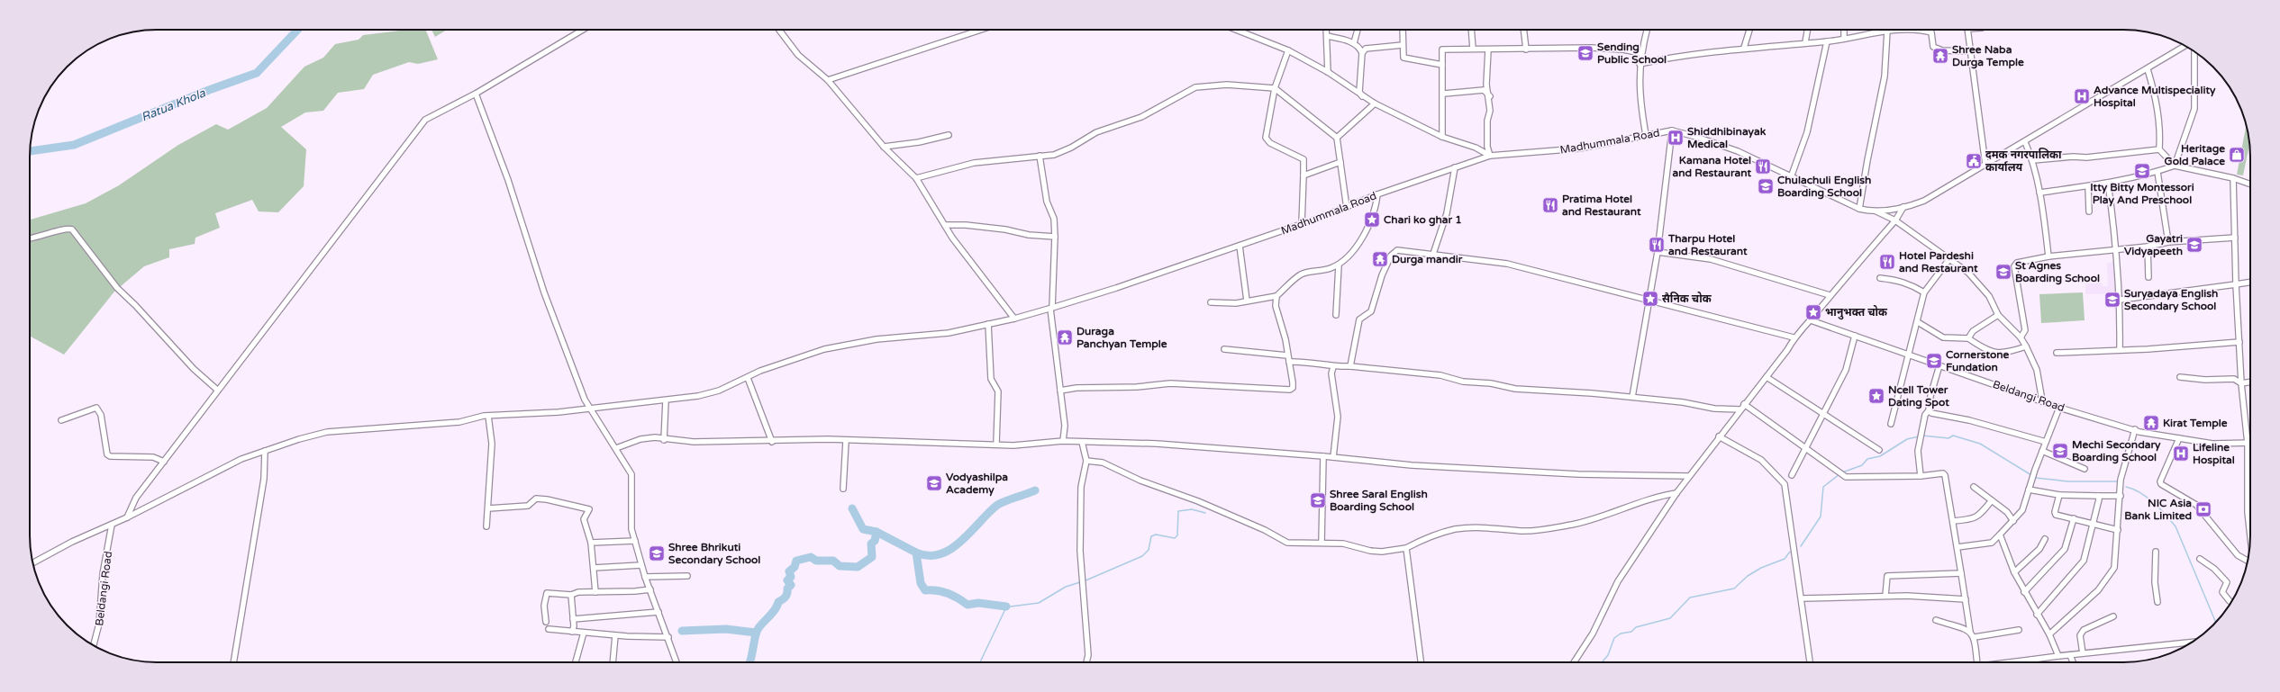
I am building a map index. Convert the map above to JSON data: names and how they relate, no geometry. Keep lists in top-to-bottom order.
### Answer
{
  "streets": {
    "street": ["Madhummala Road", "Beldangi Road"]
  },
  "crossings": [
    ["Madhummala Road", "Beldangi Road"]
  ],
  "water": ["Ratua Khola"],
  "places": {
    "school or university": [
      "Sending Public School",
      "Itty Bitty Montessori Play And Preschool",
      "Chulachuli English Boarding School",
      "Gayatri Vidyapeeth",
      "St Agnes Boarding School",
      "Suryadaya English Secondary School",
      "Cornerstone Fundation",
      "Mechi Secondary Boarding School",
      "Vodyashilpa Academy",
      "Shree Saral English Boarding School",
      "Shree Bhrikuti Secondary School"
    ],
    "temple": [
      "Shree Naba Durga Temple",
      "Durga mandir",
      "Duraga Panchyan Temple",
      "Kirat Temple"
    ],
    "hospital": ["Advance Multispeciality Hospital", "Shiddhibinayak Medical", "Lifeline Hospital"],
    "shop": ["Heritage Gold Palace"],
    "public building": ["दमक नगरपालिका कार्यालय"],
    "restaurant": [
      "Kamana Hotel and Restaurant",
      "Pratima Hotel and Restaurant",
      "Tharpu Hotel and Restaurant",
      "Hotel Pardeshi and Restaurant"
    ],
    "place": [
      "Chari ko ghar 1",
      "सैनिक चोक",
      "भानुभक्त चोक",
      "Ncell Tower Dating Spot"
    ],
    "bank": ["NIC Asia Bank Limited"]
  }
}
